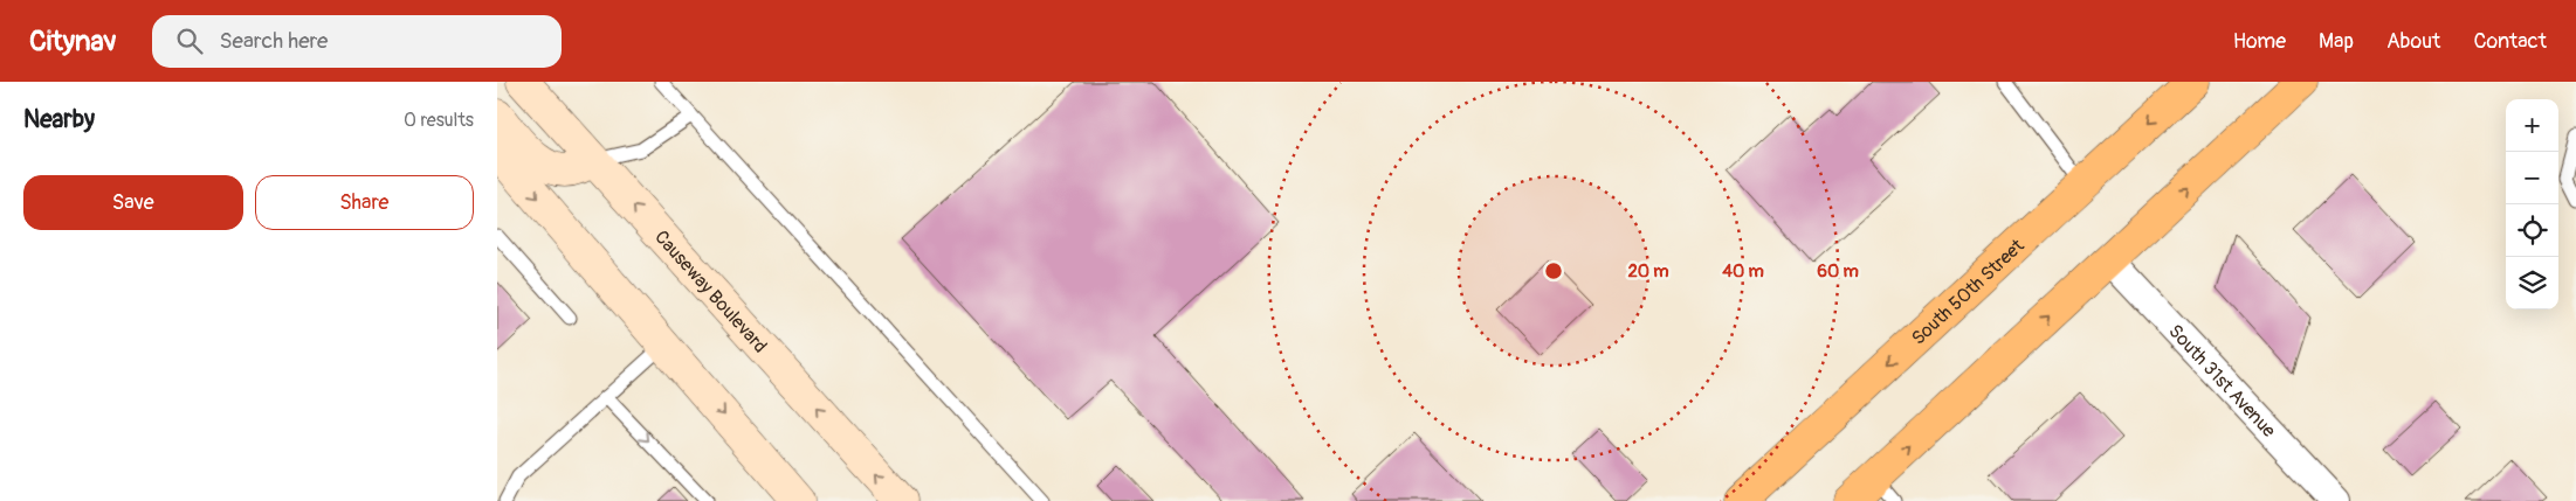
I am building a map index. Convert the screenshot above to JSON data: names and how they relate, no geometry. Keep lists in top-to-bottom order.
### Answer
{
  "streets": {
    "main road": ["Causeway Boulevard", "South 50th Street"],
    "street": ["South 31st Avenue"]
  },
  "page": {
    "header": "Citynav",
    "search": "Search here",
    "nav": [
      "Home",
      "Map",
      "About",
      "Contact"
    ],
    "heading": ["Nearby", "0 results"],
    "map_buttons": ["+", "−"],
    "buttons": ["Save", "Share"]
  },
  "rings": ["20 m", "40 m", "60 m"]
}
